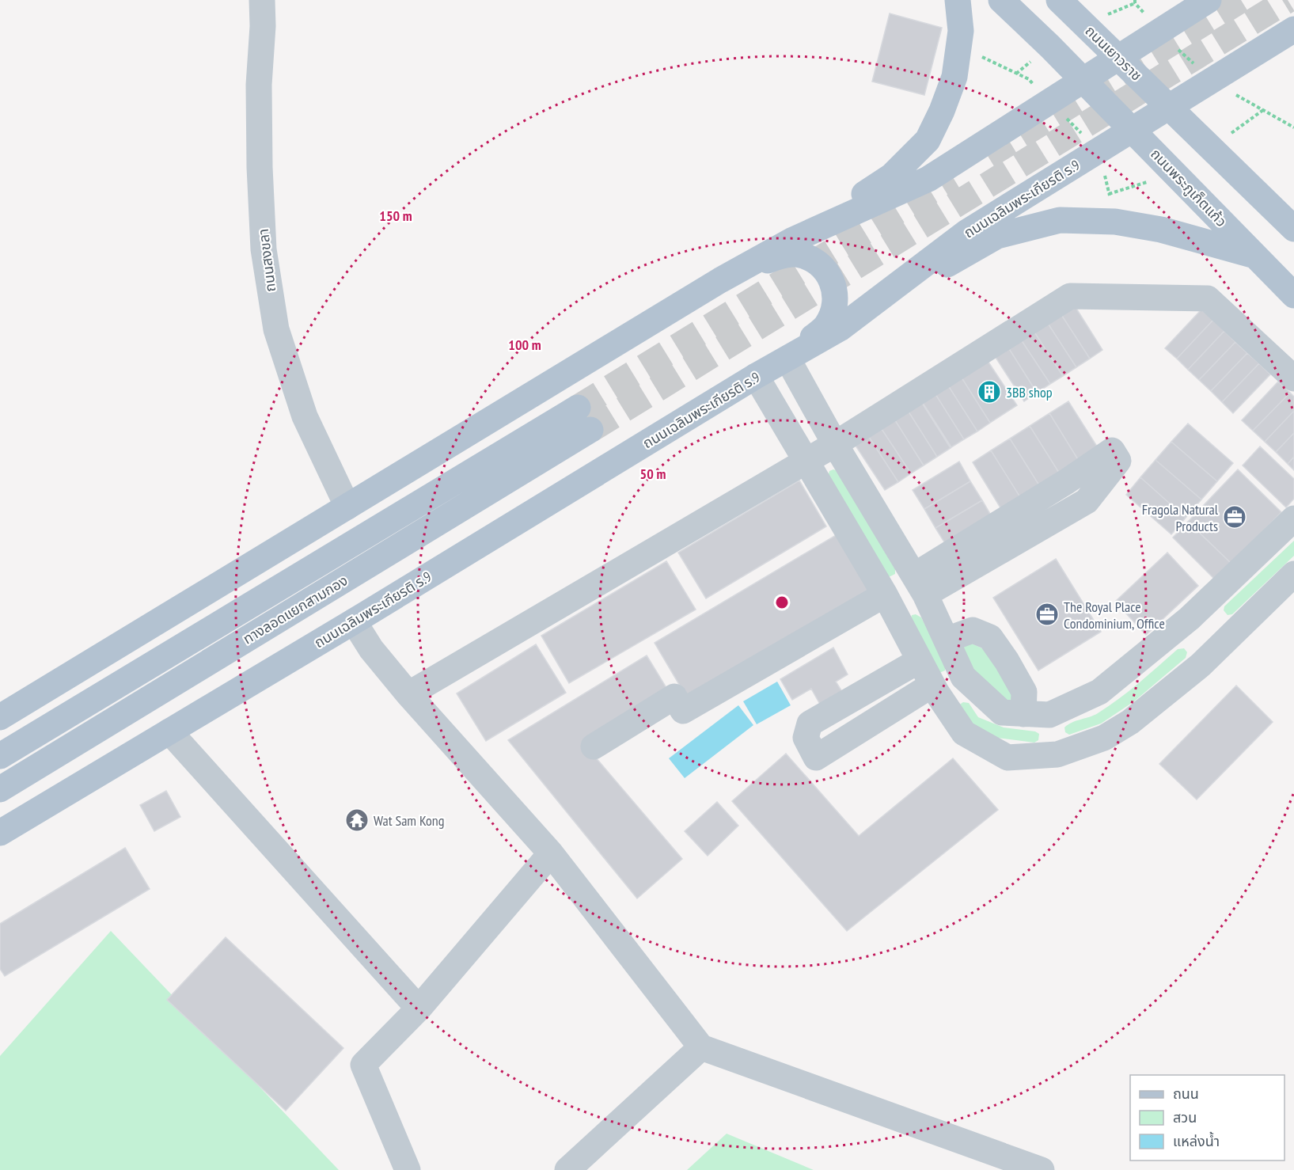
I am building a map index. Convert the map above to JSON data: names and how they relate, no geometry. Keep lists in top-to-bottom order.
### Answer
{
  "streets": {
    "main road": [
      "ถนนเยาวราช",
      "ถนนพระภูเก็ตแก้ว",
      "ถนนเฉลิมพระเกียรติ ร.9",
      "ทางลอดแยกสามกอง"
    ],
    "street": ["ถนนสงขลา"]
  },
  "crossings": [
    ["ถนนเยาวราช", "ถนนเฉลิมพระเกียรติ ร.9"],
    ["ถนนพระภูเก็ตแก้ว", "ถนนเฉลิมพระเกียรติ ร.9"]
  ],
  "places": {
    "building": ["3BB shop"],
    "office": ["Fragola Natural Products", "The Royal Place Condominium, Office"],
    "temple": ["Wat Sam Kong"]
  },
  "legend": ["ถนน", "สวน", "แหล่งน้ำ"],
  "rings": ["150 m", "100 m", "50 m"]
}
